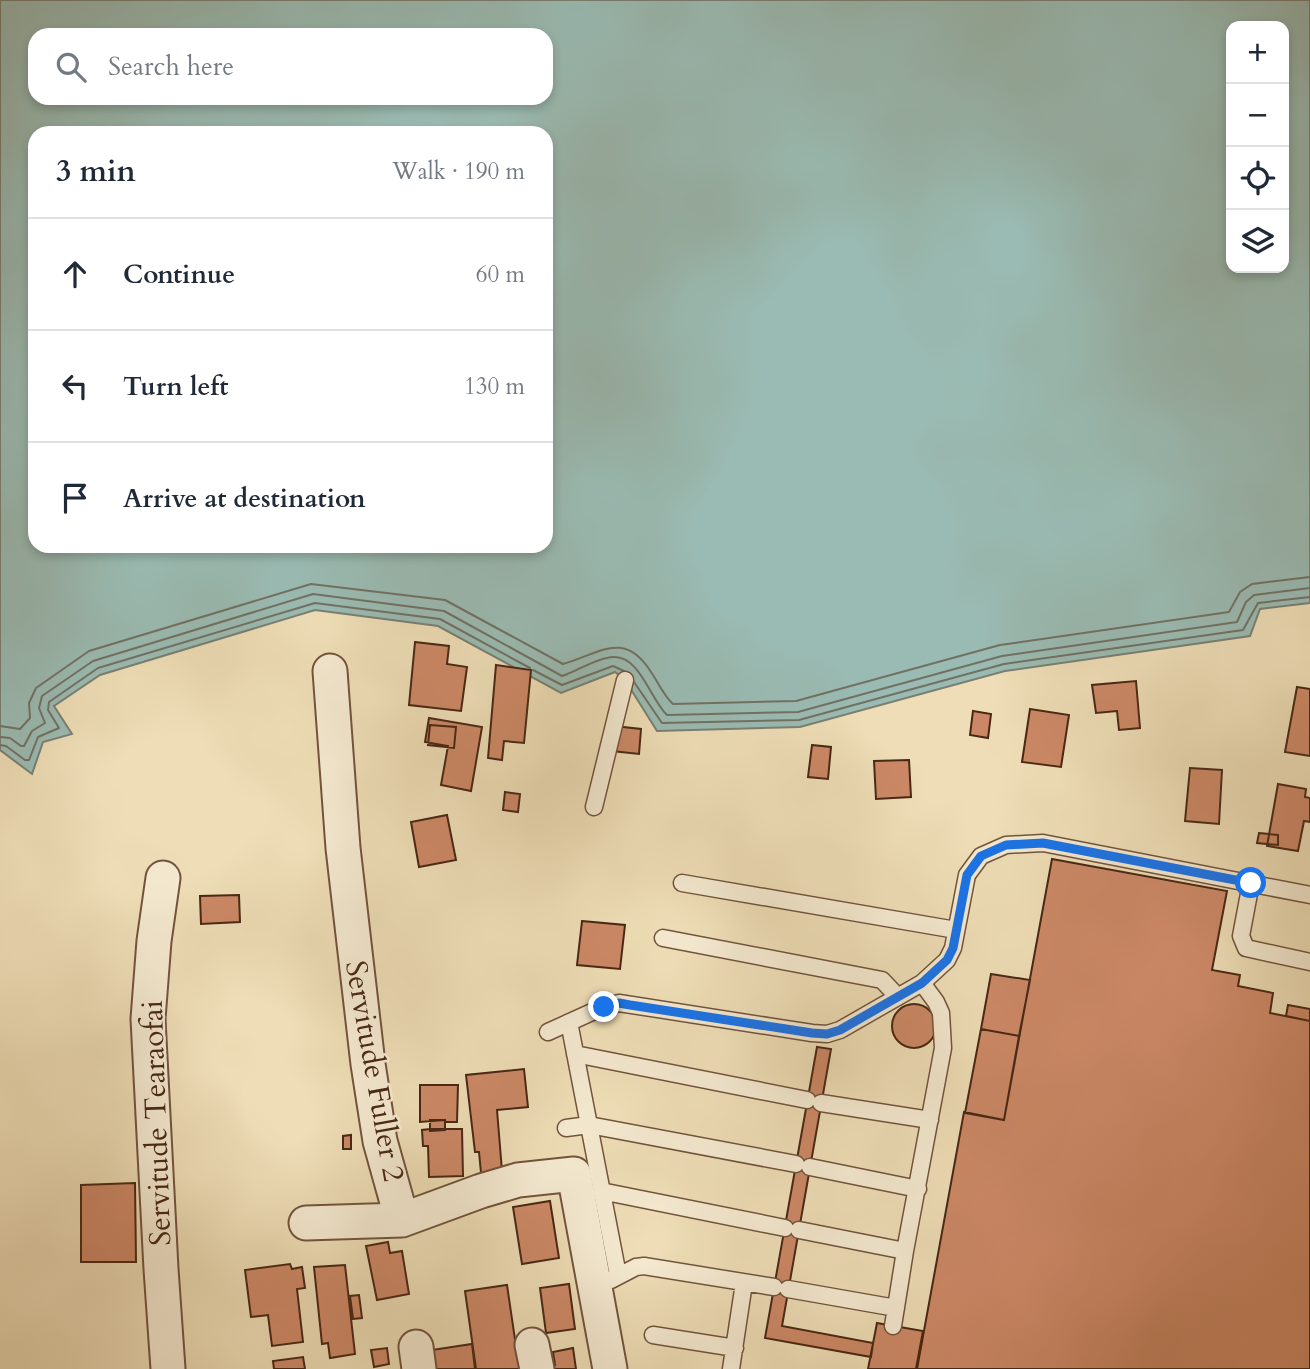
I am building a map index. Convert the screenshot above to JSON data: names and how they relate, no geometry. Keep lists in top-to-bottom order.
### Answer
{
  "streets": {
    "street": ["Servitude Fuller 2", "Servitude Tearaofai"]
  },
  "page": {
    "map_buttons": ["+", "−"],
    "search": "Search here",
    "heading": ["3 min", "Walk · 190 m"],
    "list": [
      ["Continue", "60 m"],
      ["Turn left", "130 m"],
      "Arrive at destination"
    ]
  }
}
